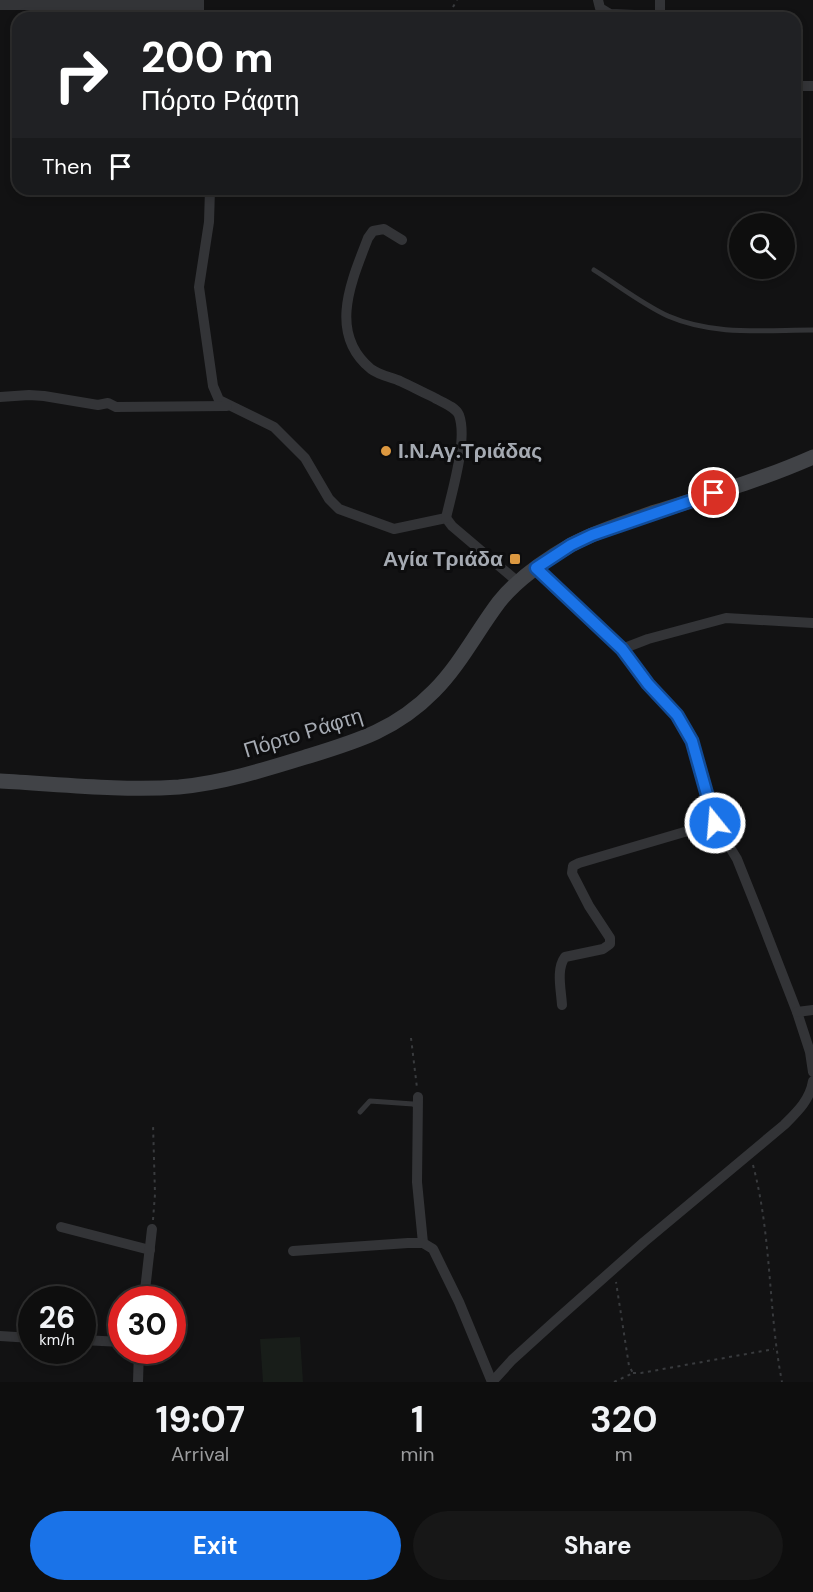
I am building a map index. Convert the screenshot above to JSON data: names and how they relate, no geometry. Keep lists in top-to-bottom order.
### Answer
{
  "streets": {
    "main road": ["Πόρτο Ράφτη"]
  },
  "places": {
    "other": ["Ι.Ν.Αγ.Τριάδας"],
    "transit": ["Αγία Τριάδα"]
  },
  "page": {
    "turn": ["200 m", "Πόρτο Ράφτη"],
    "then": "Then",
    "speed": "26 km/h",
    "limit": "30",
    "eta": [
      "19:07",
      "Arrival",
      "1",
      "min",
      "320",
      "m"
    ],
    "buttons": ["Exit", "Share"]
  }
}
